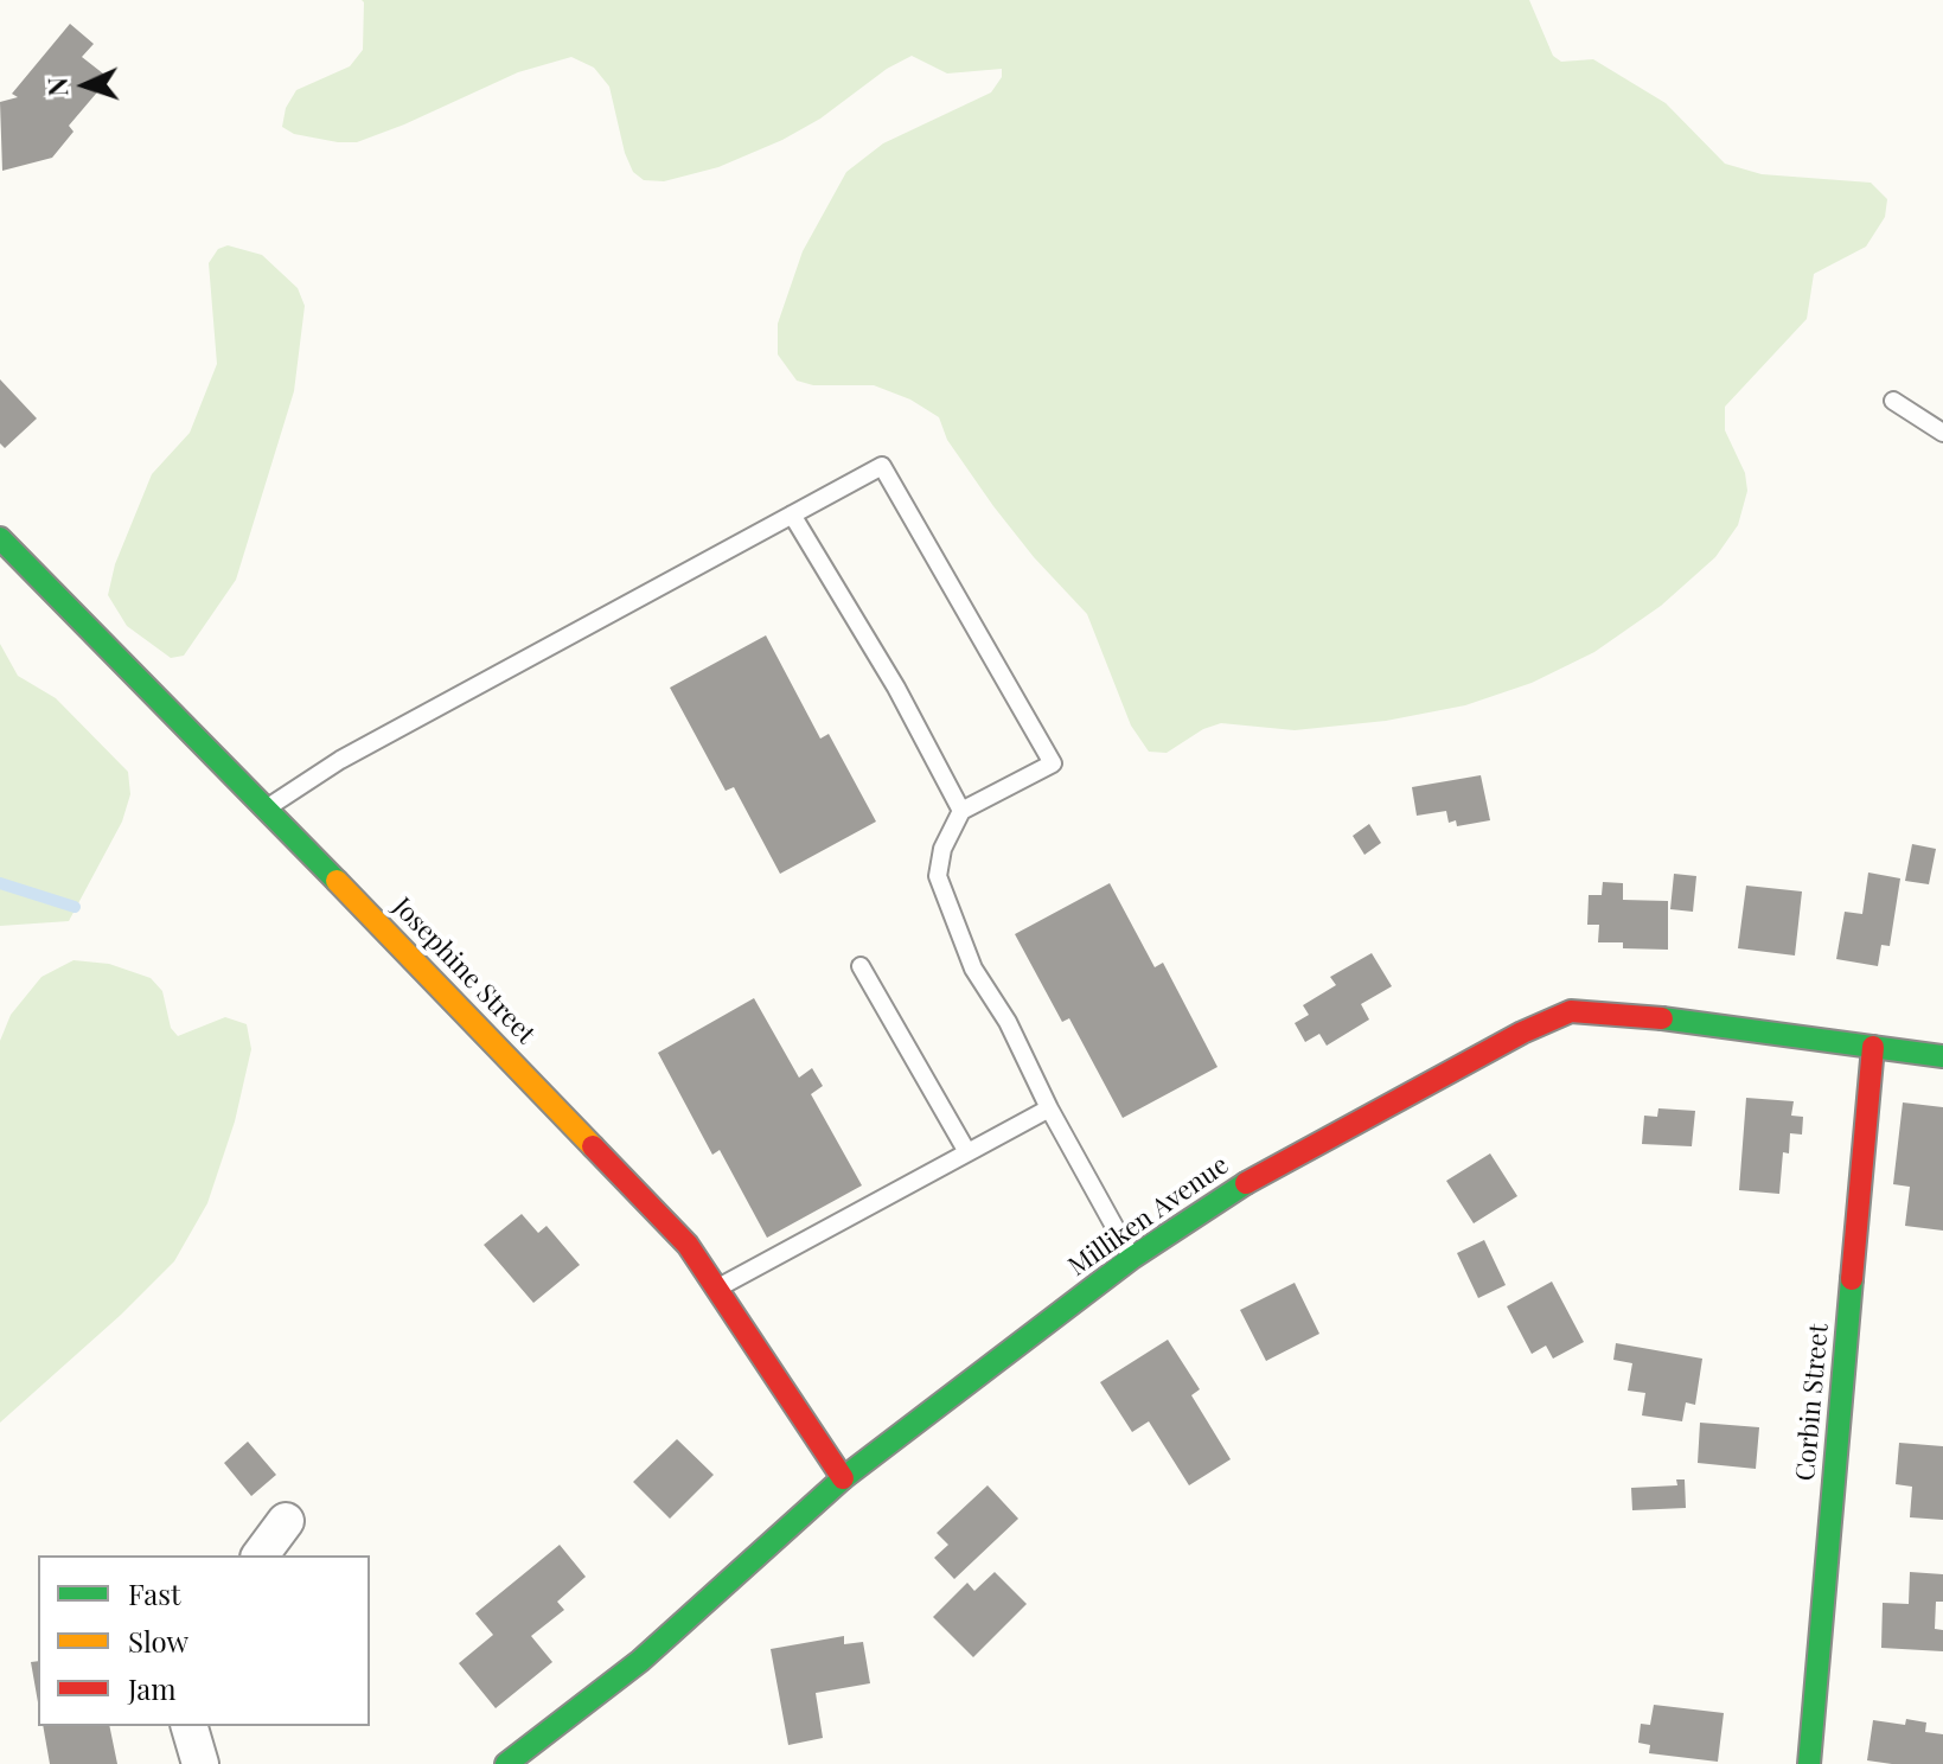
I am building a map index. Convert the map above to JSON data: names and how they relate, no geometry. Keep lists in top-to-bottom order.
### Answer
{
  "streets": {
    "street": ["Josephine Street", "Milliken Avenue", "Corbin Street"]
  },
  "crossings": [
    ["Josephine Street", "Milliken Avenue"],
    ["Milliken Avenue", "Corbin Street"]
  ],
  "legend": ["Fast", "Slow", "Jam"],
  "north": "left"
}
